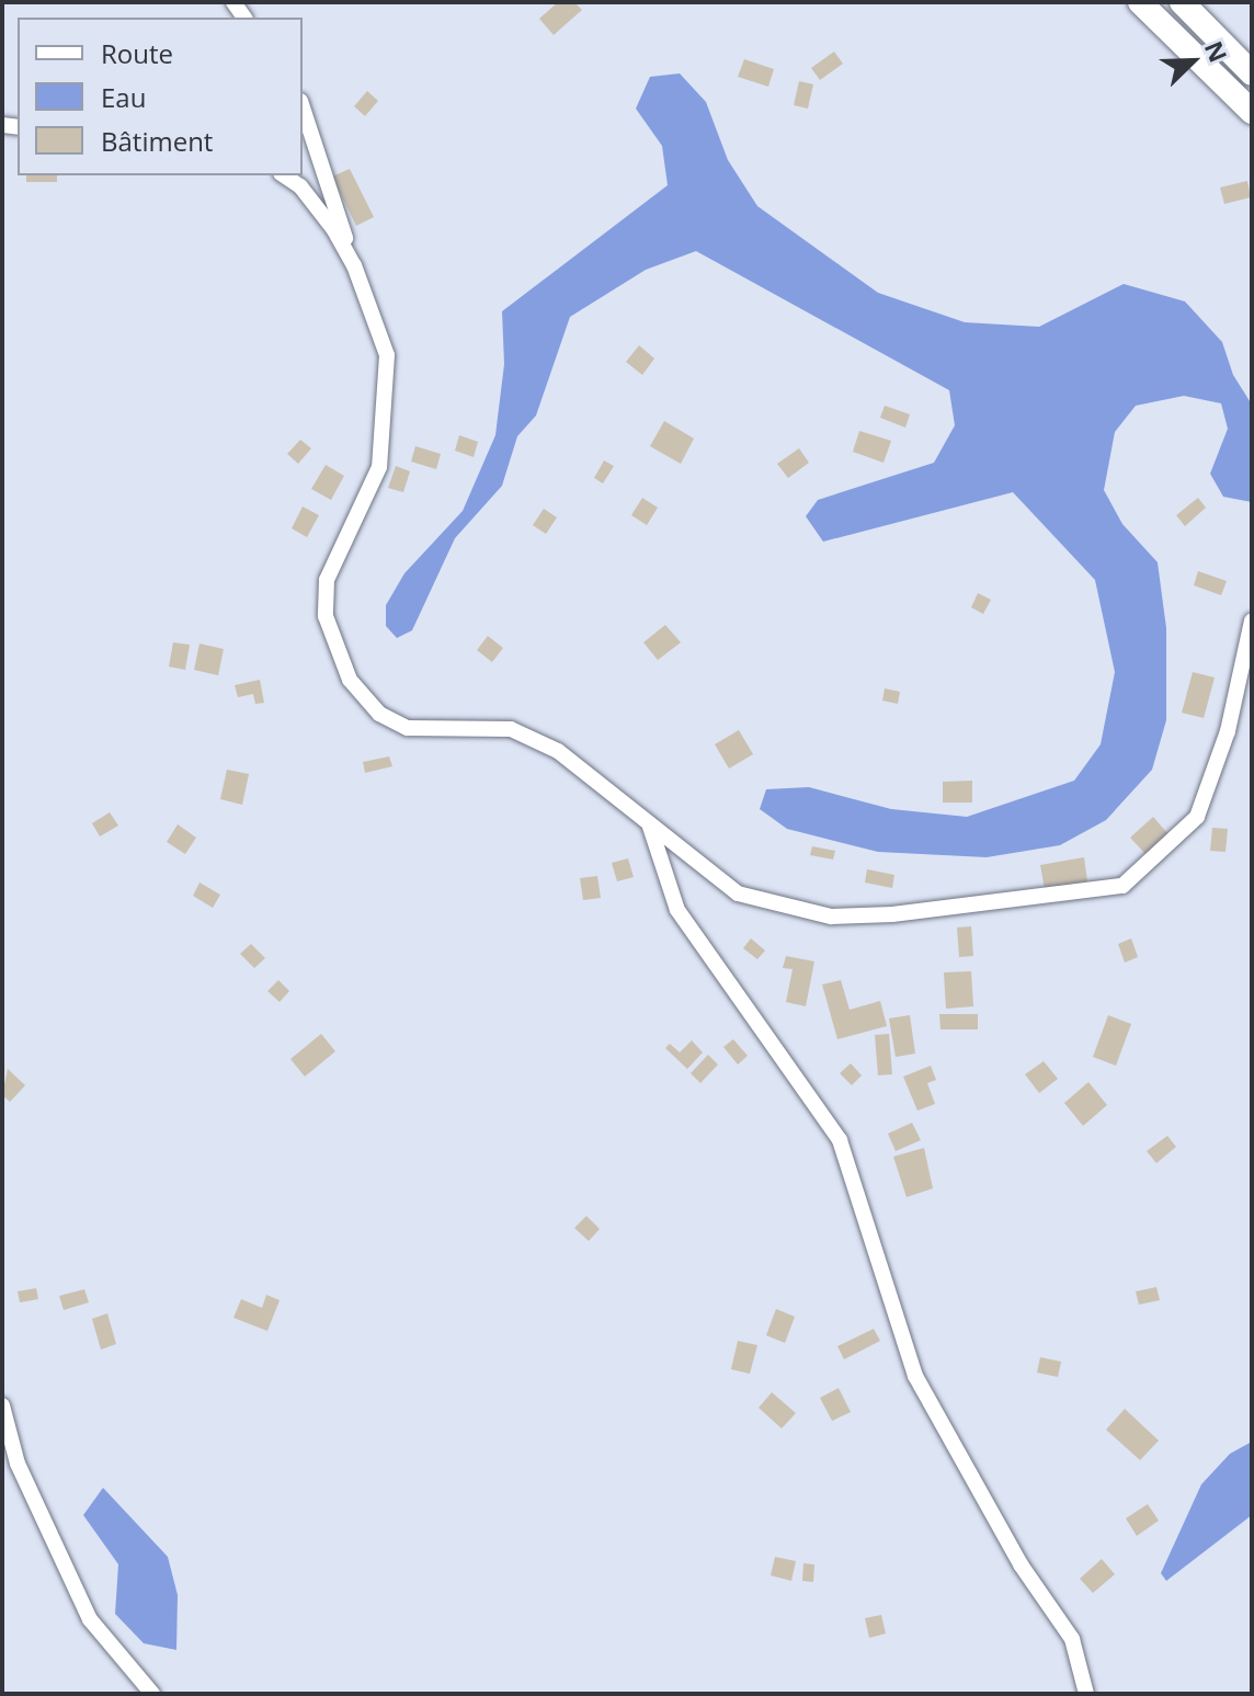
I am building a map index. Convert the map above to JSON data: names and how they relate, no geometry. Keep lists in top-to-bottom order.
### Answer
{
  "legend": ["Route", "Eau", "Bâtiment"],
  "north": "top right"
}
